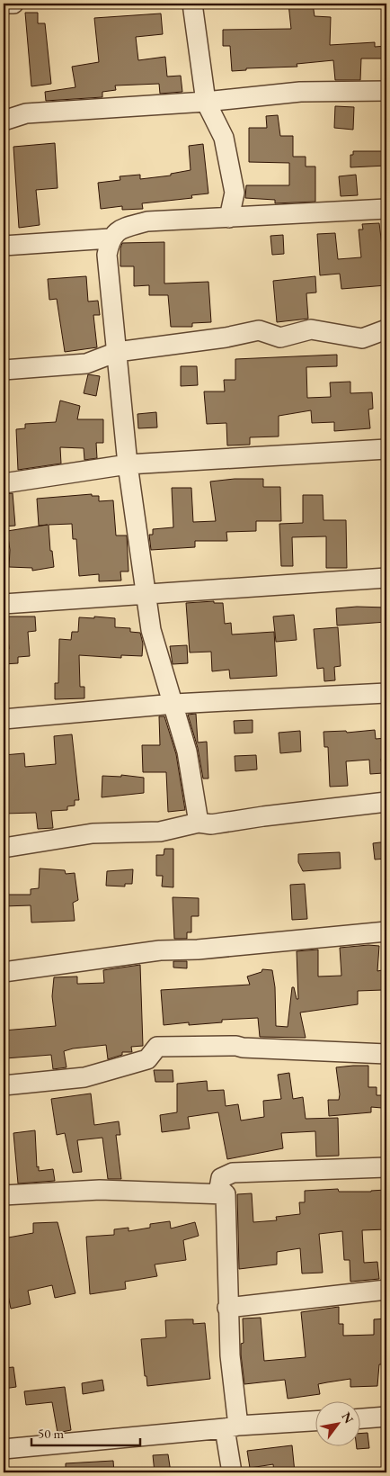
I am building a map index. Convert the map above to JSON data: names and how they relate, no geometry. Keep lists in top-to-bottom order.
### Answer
{
  "scale_bar": "50 m",
  "north": "top right"
}
